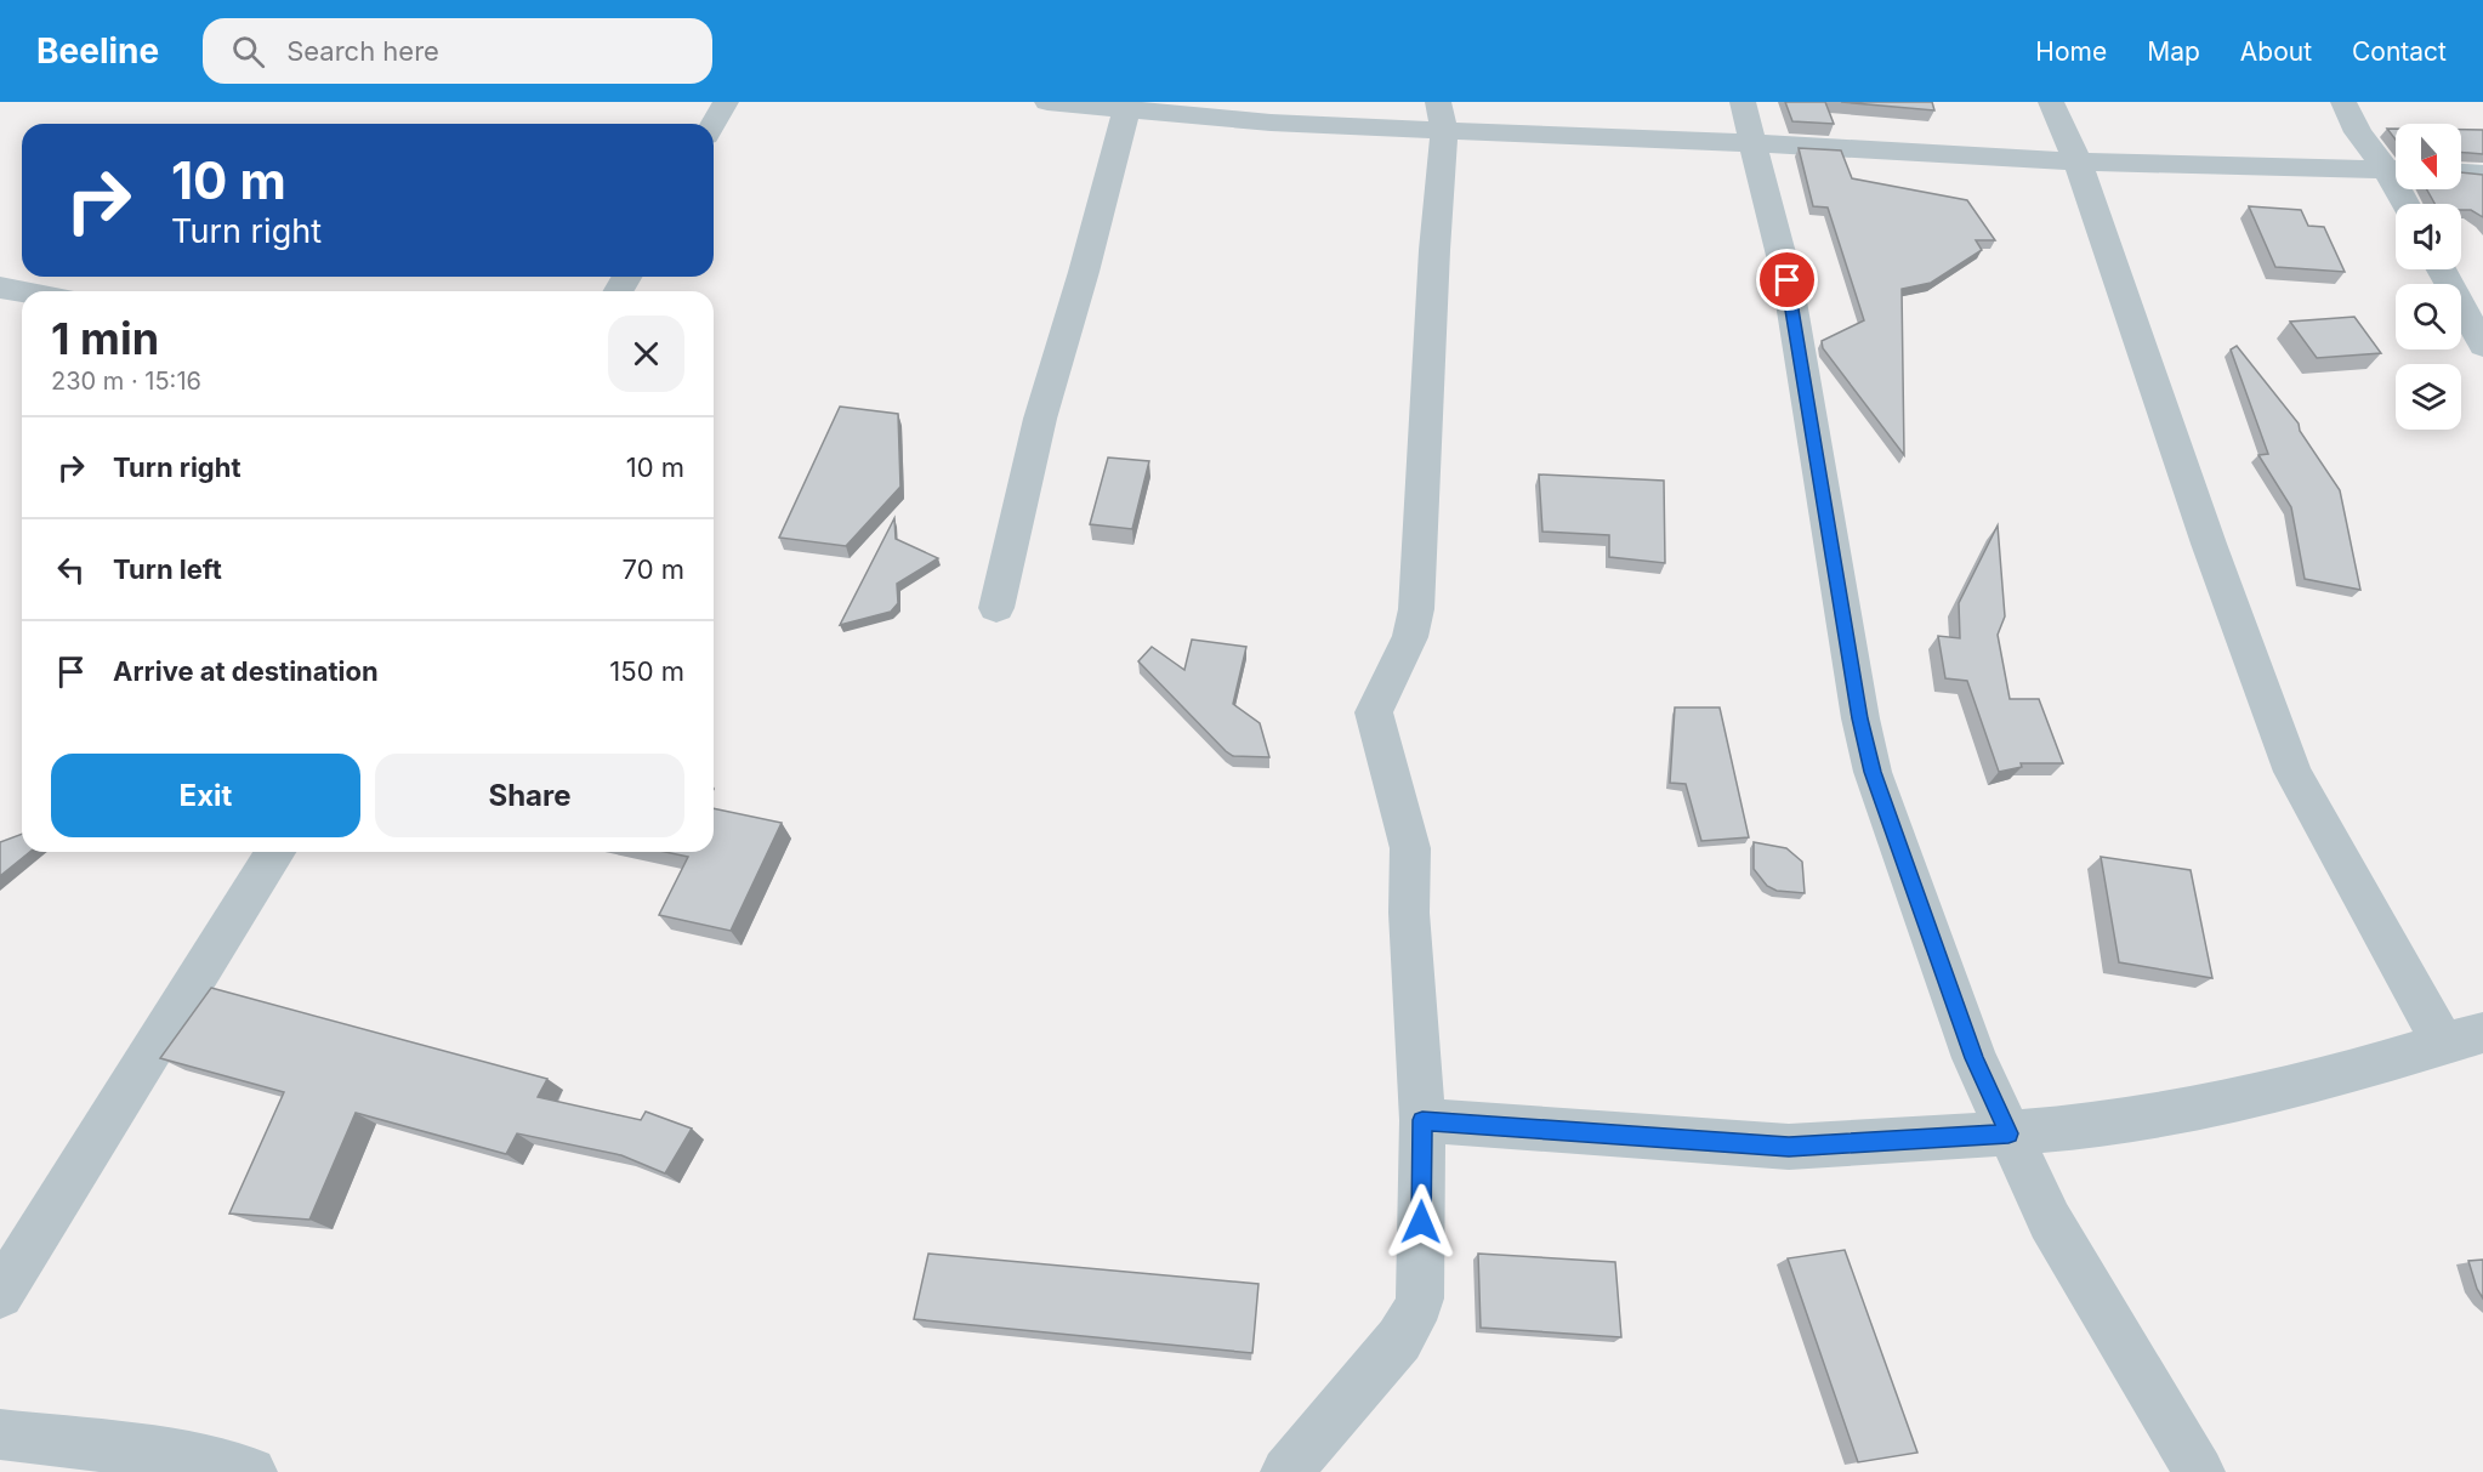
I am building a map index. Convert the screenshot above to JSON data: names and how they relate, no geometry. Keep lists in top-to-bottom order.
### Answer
{
  "north": "bottom",
  "page": {
    "header": "Beeline",
    "search": "Search here",
    "nav": [
      "Home",
      "Map",
      "About",
      "Contact"
    ],
    "turn": ["10 m", "Turn right"],
    "heading": ["1 min", "230 m · 15:16"],
    "list": [
      {
        "name": "Turn right",
        "value": "10 m"
      },
      {
        "name": "Turn left",
        "value": "70 m"
      },
      {
        "name": "Arrive at destination",
        "value": "150 m"
      }
    ],
    "buttons": ["Exit", "Share"]
  }
}
